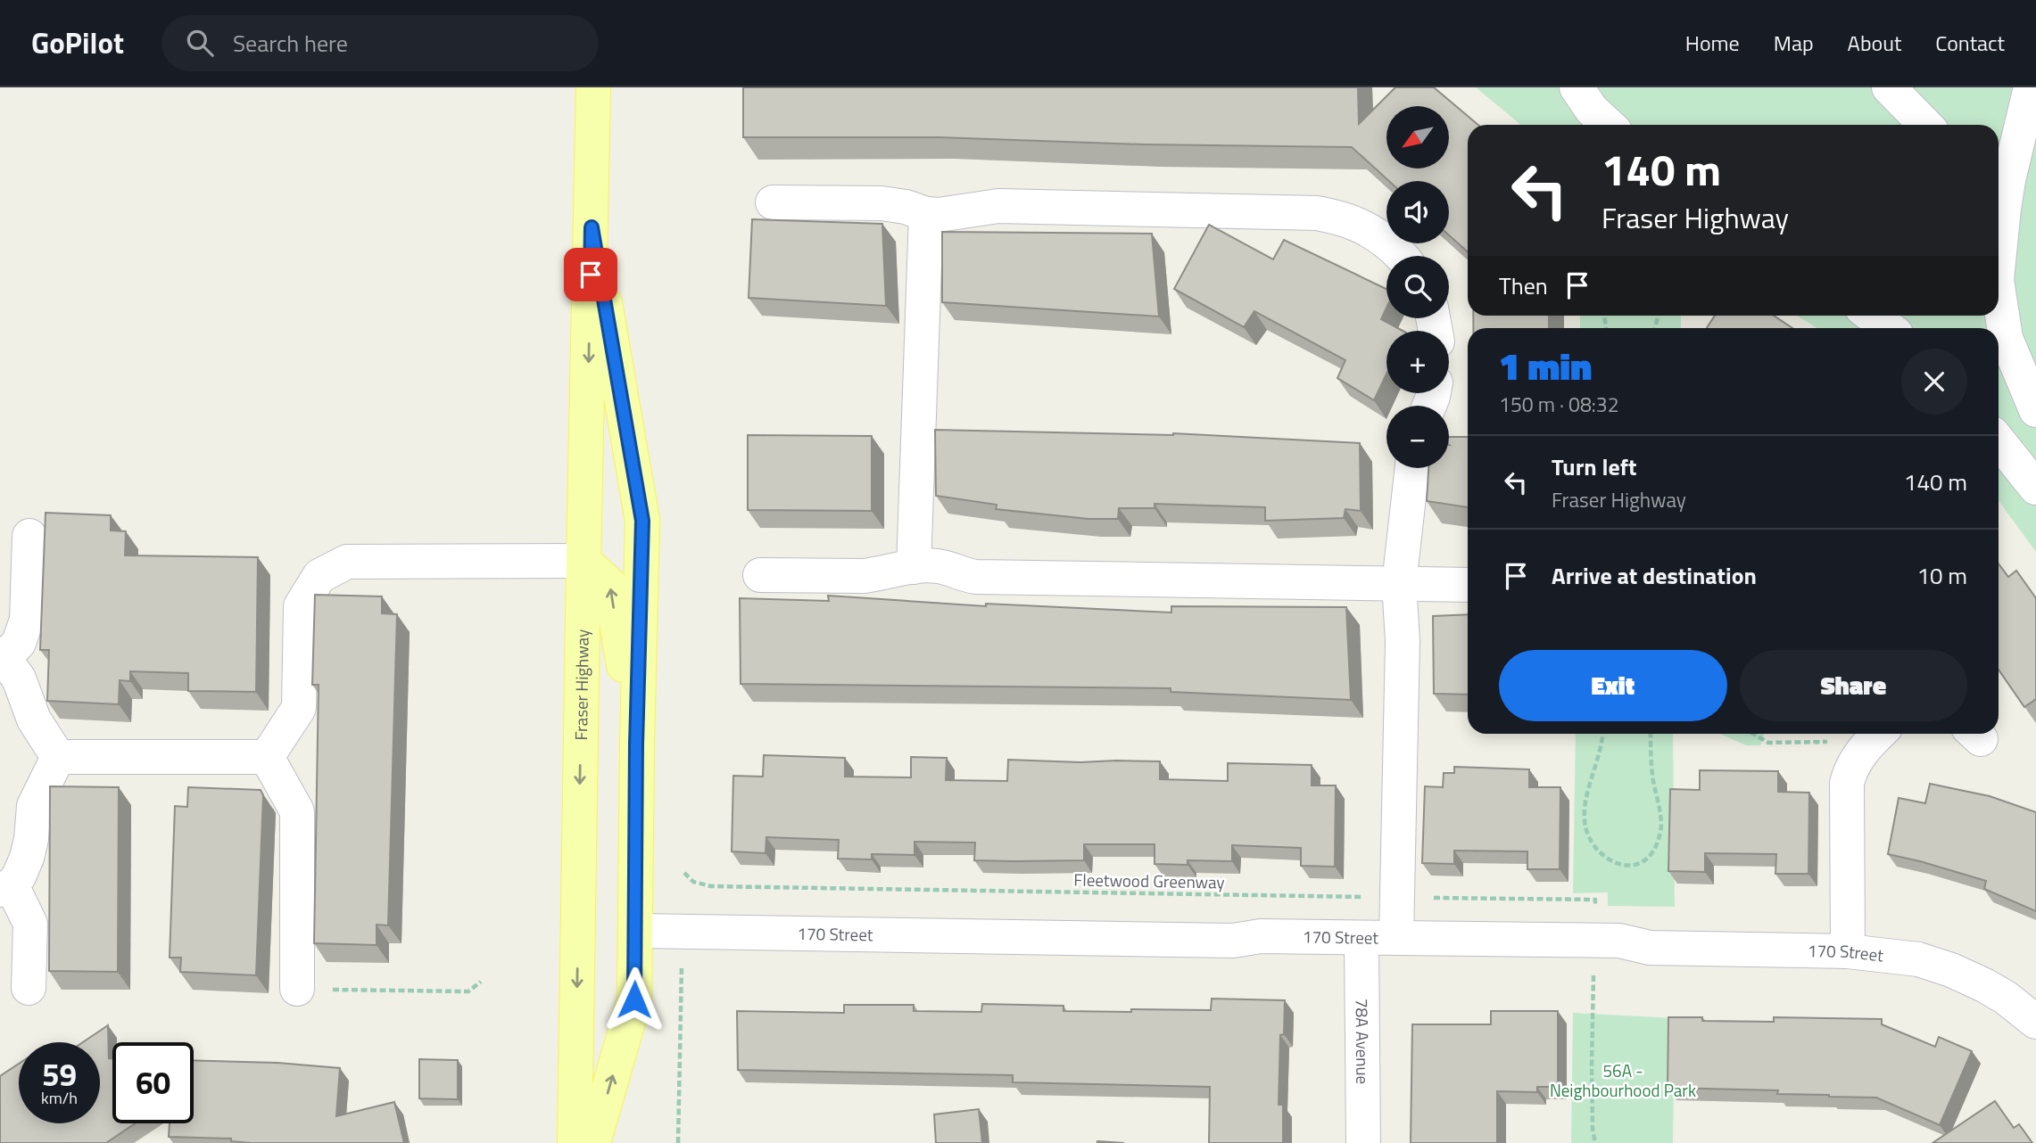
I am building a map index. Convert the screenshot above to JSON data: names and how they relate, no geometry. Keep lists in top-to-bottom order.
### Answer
{
  "streets": {
    "main road": ["Fraser Highway"],
    "street": ["170 Street", "78A Avenue"],
    "path": ["Fleetwood Greenway"]
  },
  "crossings": [
    ["Fraser Highway", "170 Street"],
    ["170 Street", "78A Avenue"]
  ],
  "parks": ["56A - Neighbourhood Park"],
  "north": "bottom left",
  "page": {
    "header": "GoPilot",
    "search": "Search here",
    "nav": [
      "Home",
      "Map",
      "About",
      "Contact"
    ],
    "map_buttons": ["+", "−"],
    "turn": ["140 m", "Fraser Highway"],
    "then": "Then",
    "heading": ["1 min", "150 m · 08:32"],
    "list": [
      {
        "name": "Turn left",
        "note": "Fraser Highway",
        "value": "140 m"
      },
      {
        "name": "Arrive at destination",
        "value": "10 m"
      }
    ],
    "buttons": ["Exit", "Share"],
    "speed": "59 km/h",
    "limit": "60"
  }
}
